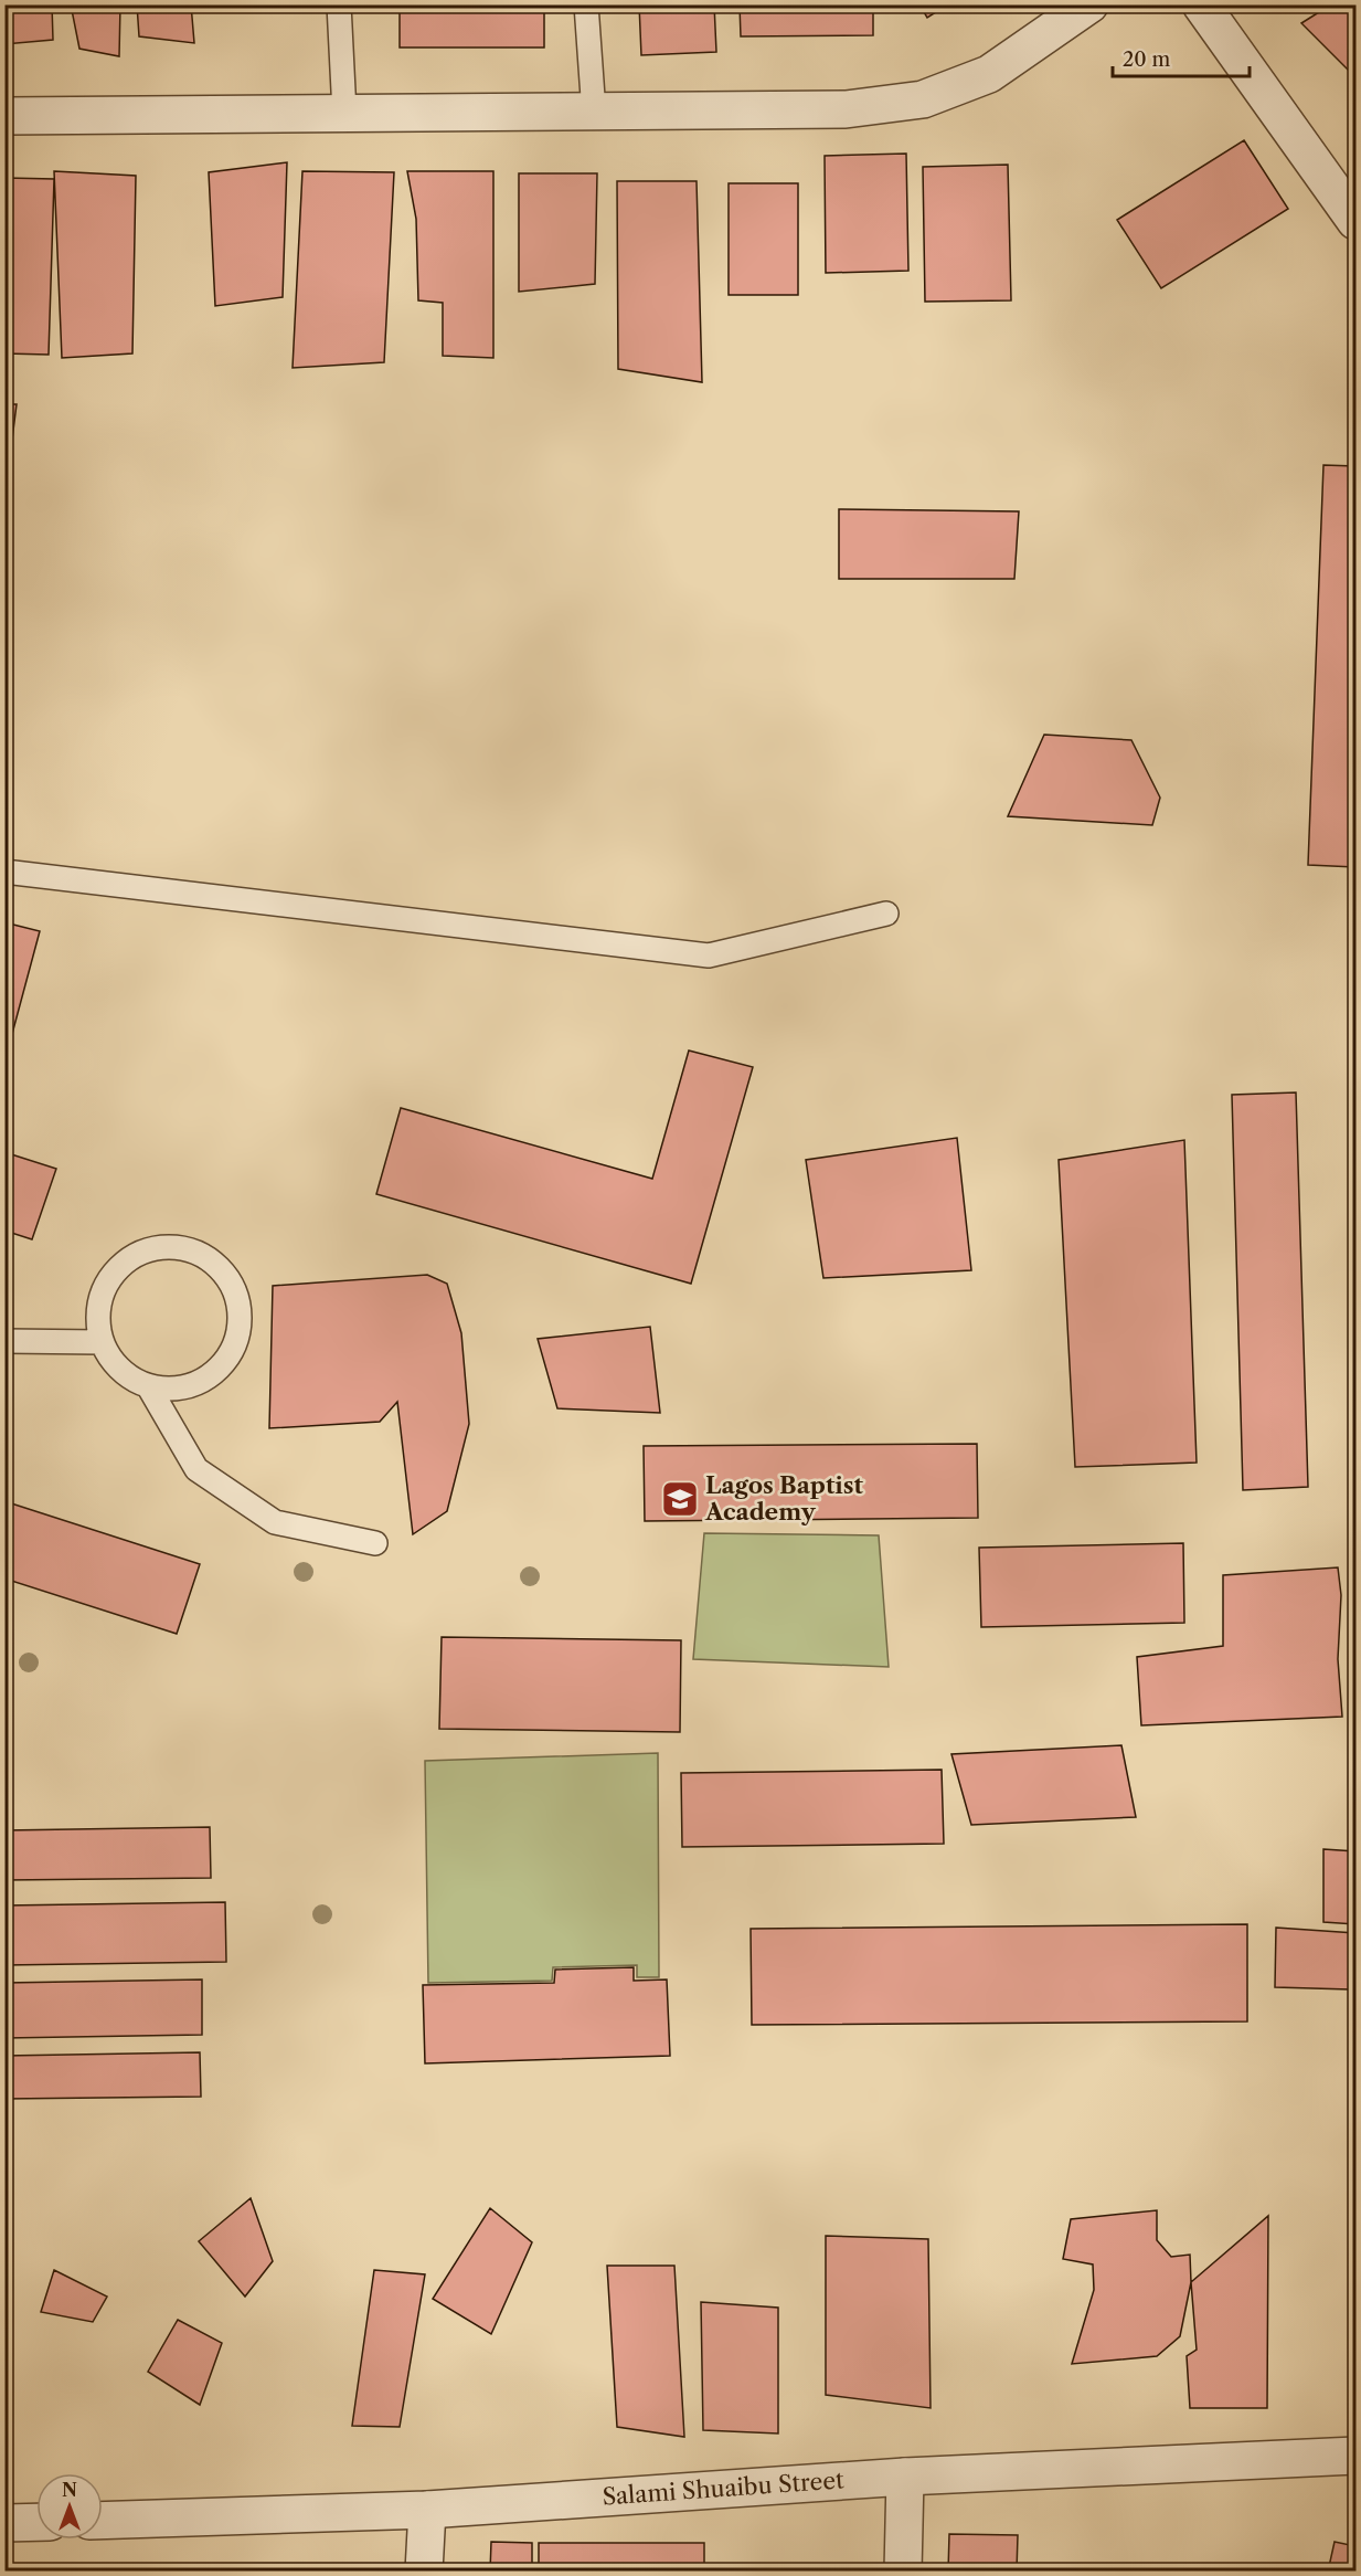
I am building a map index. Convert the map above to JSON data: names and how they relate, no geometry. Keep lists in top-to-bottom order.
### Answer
{
  "streets": {
    "street": ["Salami Shuaibu Street"]
  },
  "places": {
    "school or university": ["Lagos Baptist Academy"]
  },
  "scale_bar": "20 m",
  "north": "top"
}
